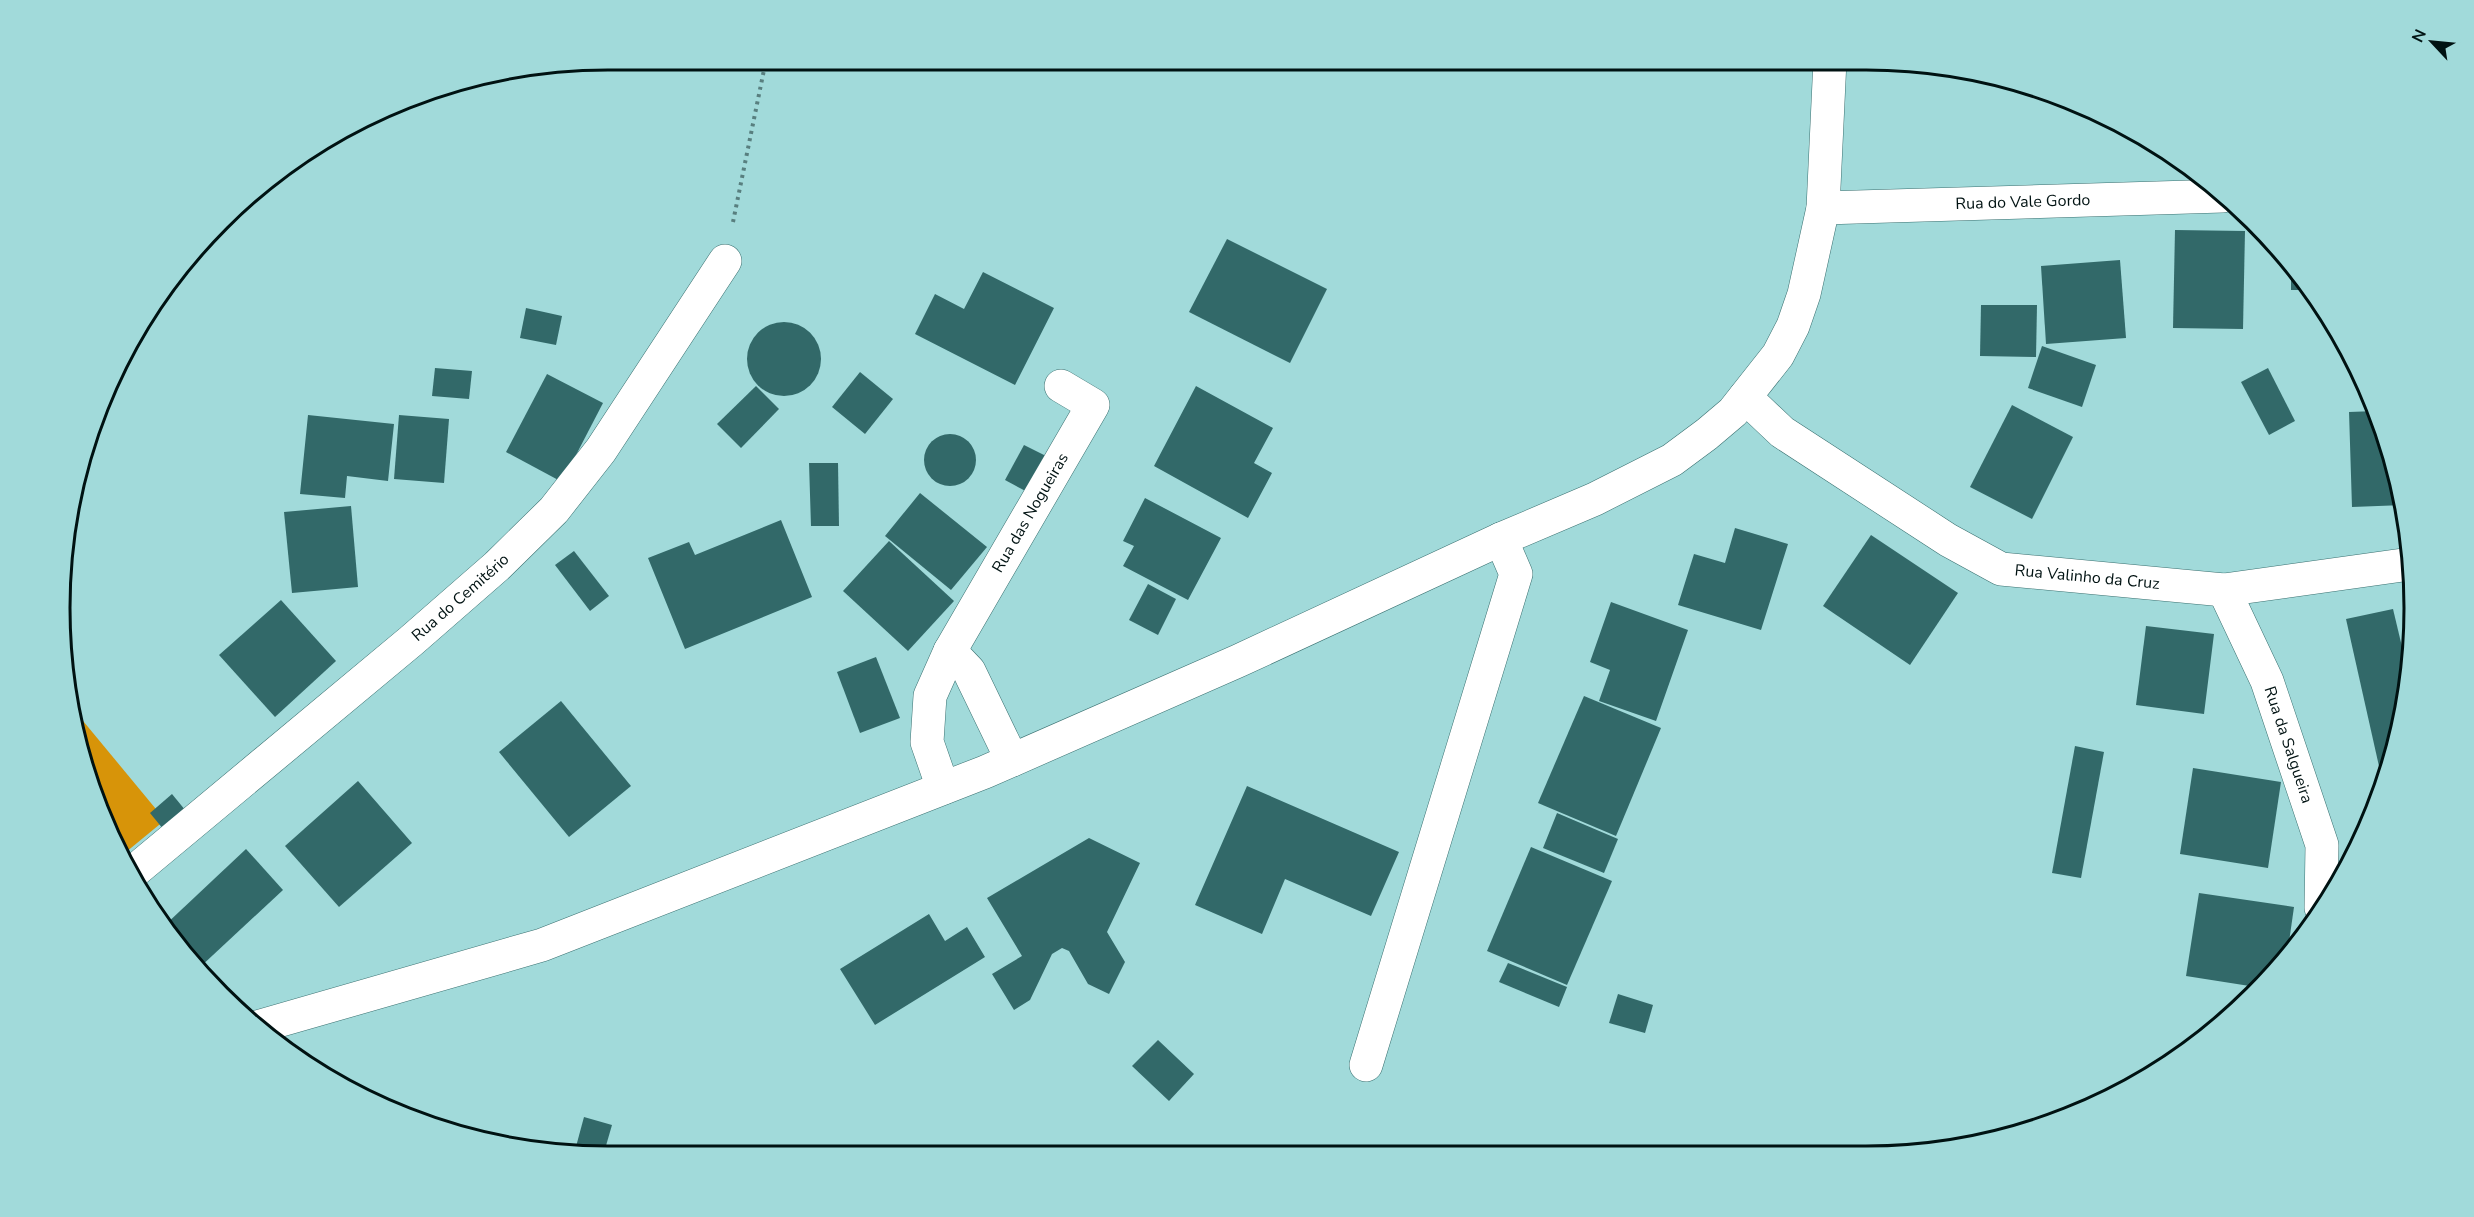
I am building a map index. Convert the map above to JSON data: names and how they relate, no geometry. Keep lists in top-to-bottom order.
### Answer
{
  "streets": {
    "street": [
      "Rua do Vale Gordo",
      "Rua das Nogueiras",
      "Rua Valinho da Cruz",
      "Rua do Cemitério",
      "Rua da Salgueira"
    ]
  },
  "crossings": [
    ["Rua Valinho da Cruz", "Rua da Salgueira"]
  ],
  "north": "top left"
}
